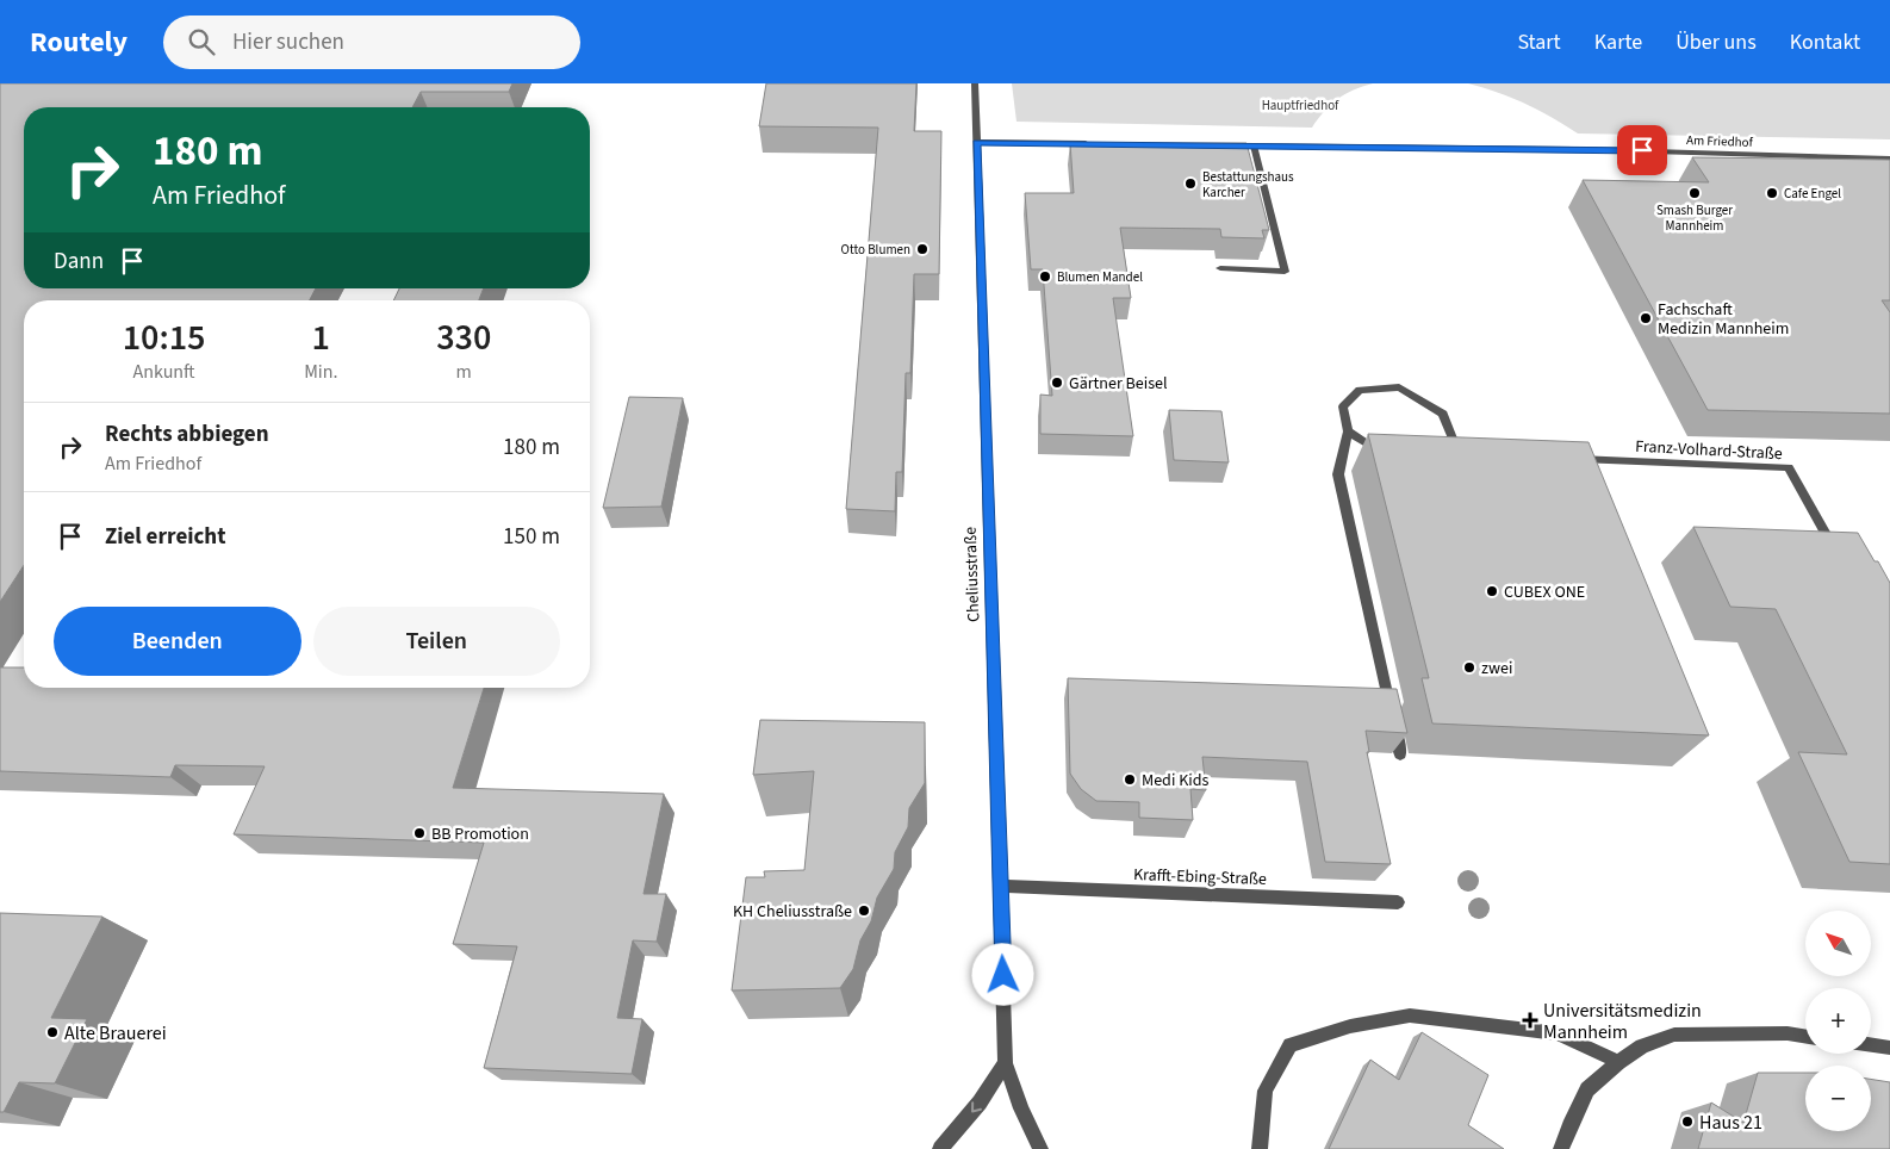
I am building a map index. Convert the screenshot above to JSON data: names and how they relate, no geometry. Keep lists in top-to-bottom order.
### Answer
{
  "streets": {
    "street": [
      "Am Friedhof",
      "Franz-Volhard-Straße",
      "Cheliusstraße",
      "Krafft-Ebing-Straße"
    ]
  },
  "crossings": [
    ["Cheliusstraße", "Krafft-Ebing-Straße"]
  ],
  "parks": ["Hauptfriedhof"],
  "places": {
    "other": [
      "Bestattungshaus Karcher",
      "Smash Burger Mannheim",
      "Cafe Engel",
      "Otto Blumen",
      "Blumen Mandel",
      "Fachschaft Medizin Mannheim",
      "Gärtner Beisel",
      "CUBEX ONE",
      "zwei",
      "Medi Kids",
      "BB Promotion",
      "KH Cheliusstraße",
      "Alte Brauerei",
      "Haus 21"
    ],
    "health": ["Universitätsmedizin Mannheim"]
  },
  "north": "top left",
  "page": {
    "header": "Routely",
    "search": "Hier suchen",
    "nav": [
      "Start",
      "Karte",
      "Über uns",
      "Kontakt"
    ],
    "turn": ["180 m", "Am Friedhof"],
    "then": "Dann",
    "eta": [
      "10:15",
      "Ankunft",
      "1",
      "Min.",
      "330",
      "m"
    ],
    "list": [
      {
        "name": "Rechts abbiegen",
        "note": "Am Friedhof",
        "value": "180 m"
      },
      {
        "name": "Ziel erreicht",
        "value": "150 m"
      }
    ],
    "buttons": ["Beenden", "Teilen"],
    "map_buttons": ["+", "−"]
  }
}
